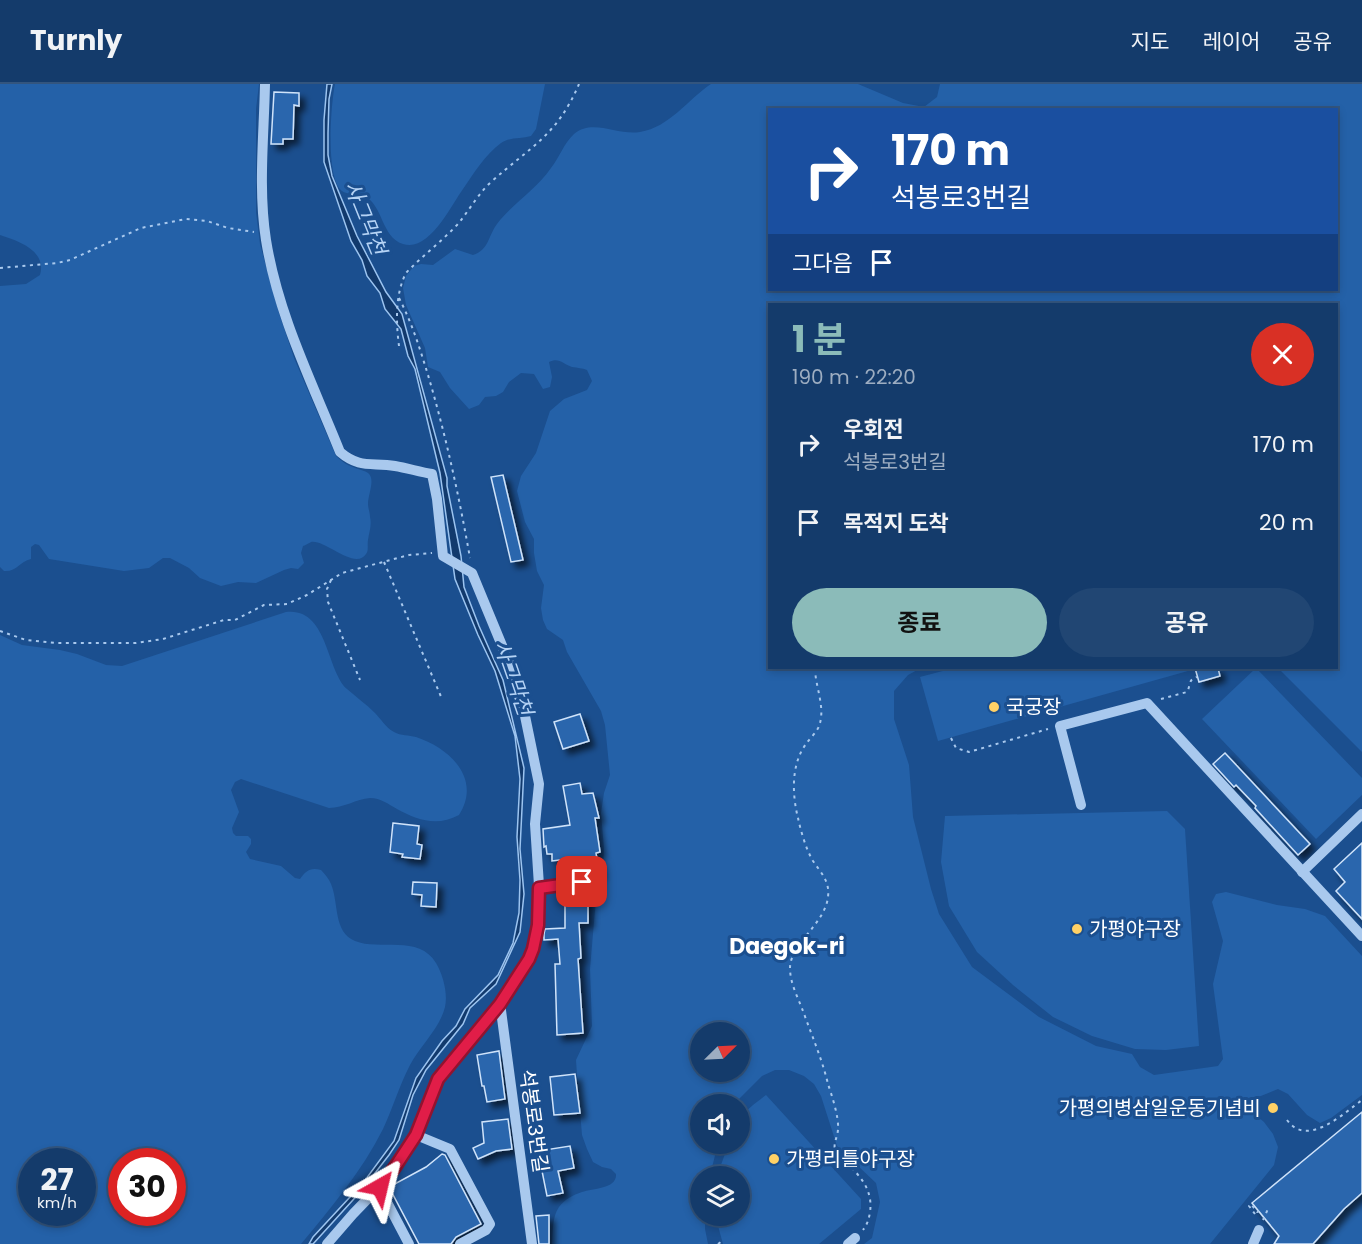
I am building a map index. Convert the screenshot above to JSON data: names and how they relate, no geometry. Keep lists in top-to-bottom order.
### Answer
{
  "streets": {
    "street": ["석봉로3번길"]
  },
  "districts": ["Daegok-ri"],
  "water": ["사그막천"],
  "places": [
    "국궁장",
    "가평야구장",
    "가평의병삼일운동기념비",
    "가평리틀야구장"
  ],
  "north": "top right",
  "page": {
    "header": "Turnly",
    "nav": ["지도", "레이어", "공유"],
    "turn": ["170 m", "석봉로3번길"],
    "then": "그다음",
    "heading": ["1 분", "190 m · 22:20"],
    "list": [
      {
        "name": "우회전",
        "note": "석봉로3번길",
        "value": "170 m"
      },
      {
        "name": "목적지 도착",
        "value": "20 m"
      }
    ],
    "buttons": ["종료", "공유"],
    "speed": "27 km/h",
    "limit": "30"
  }
}
